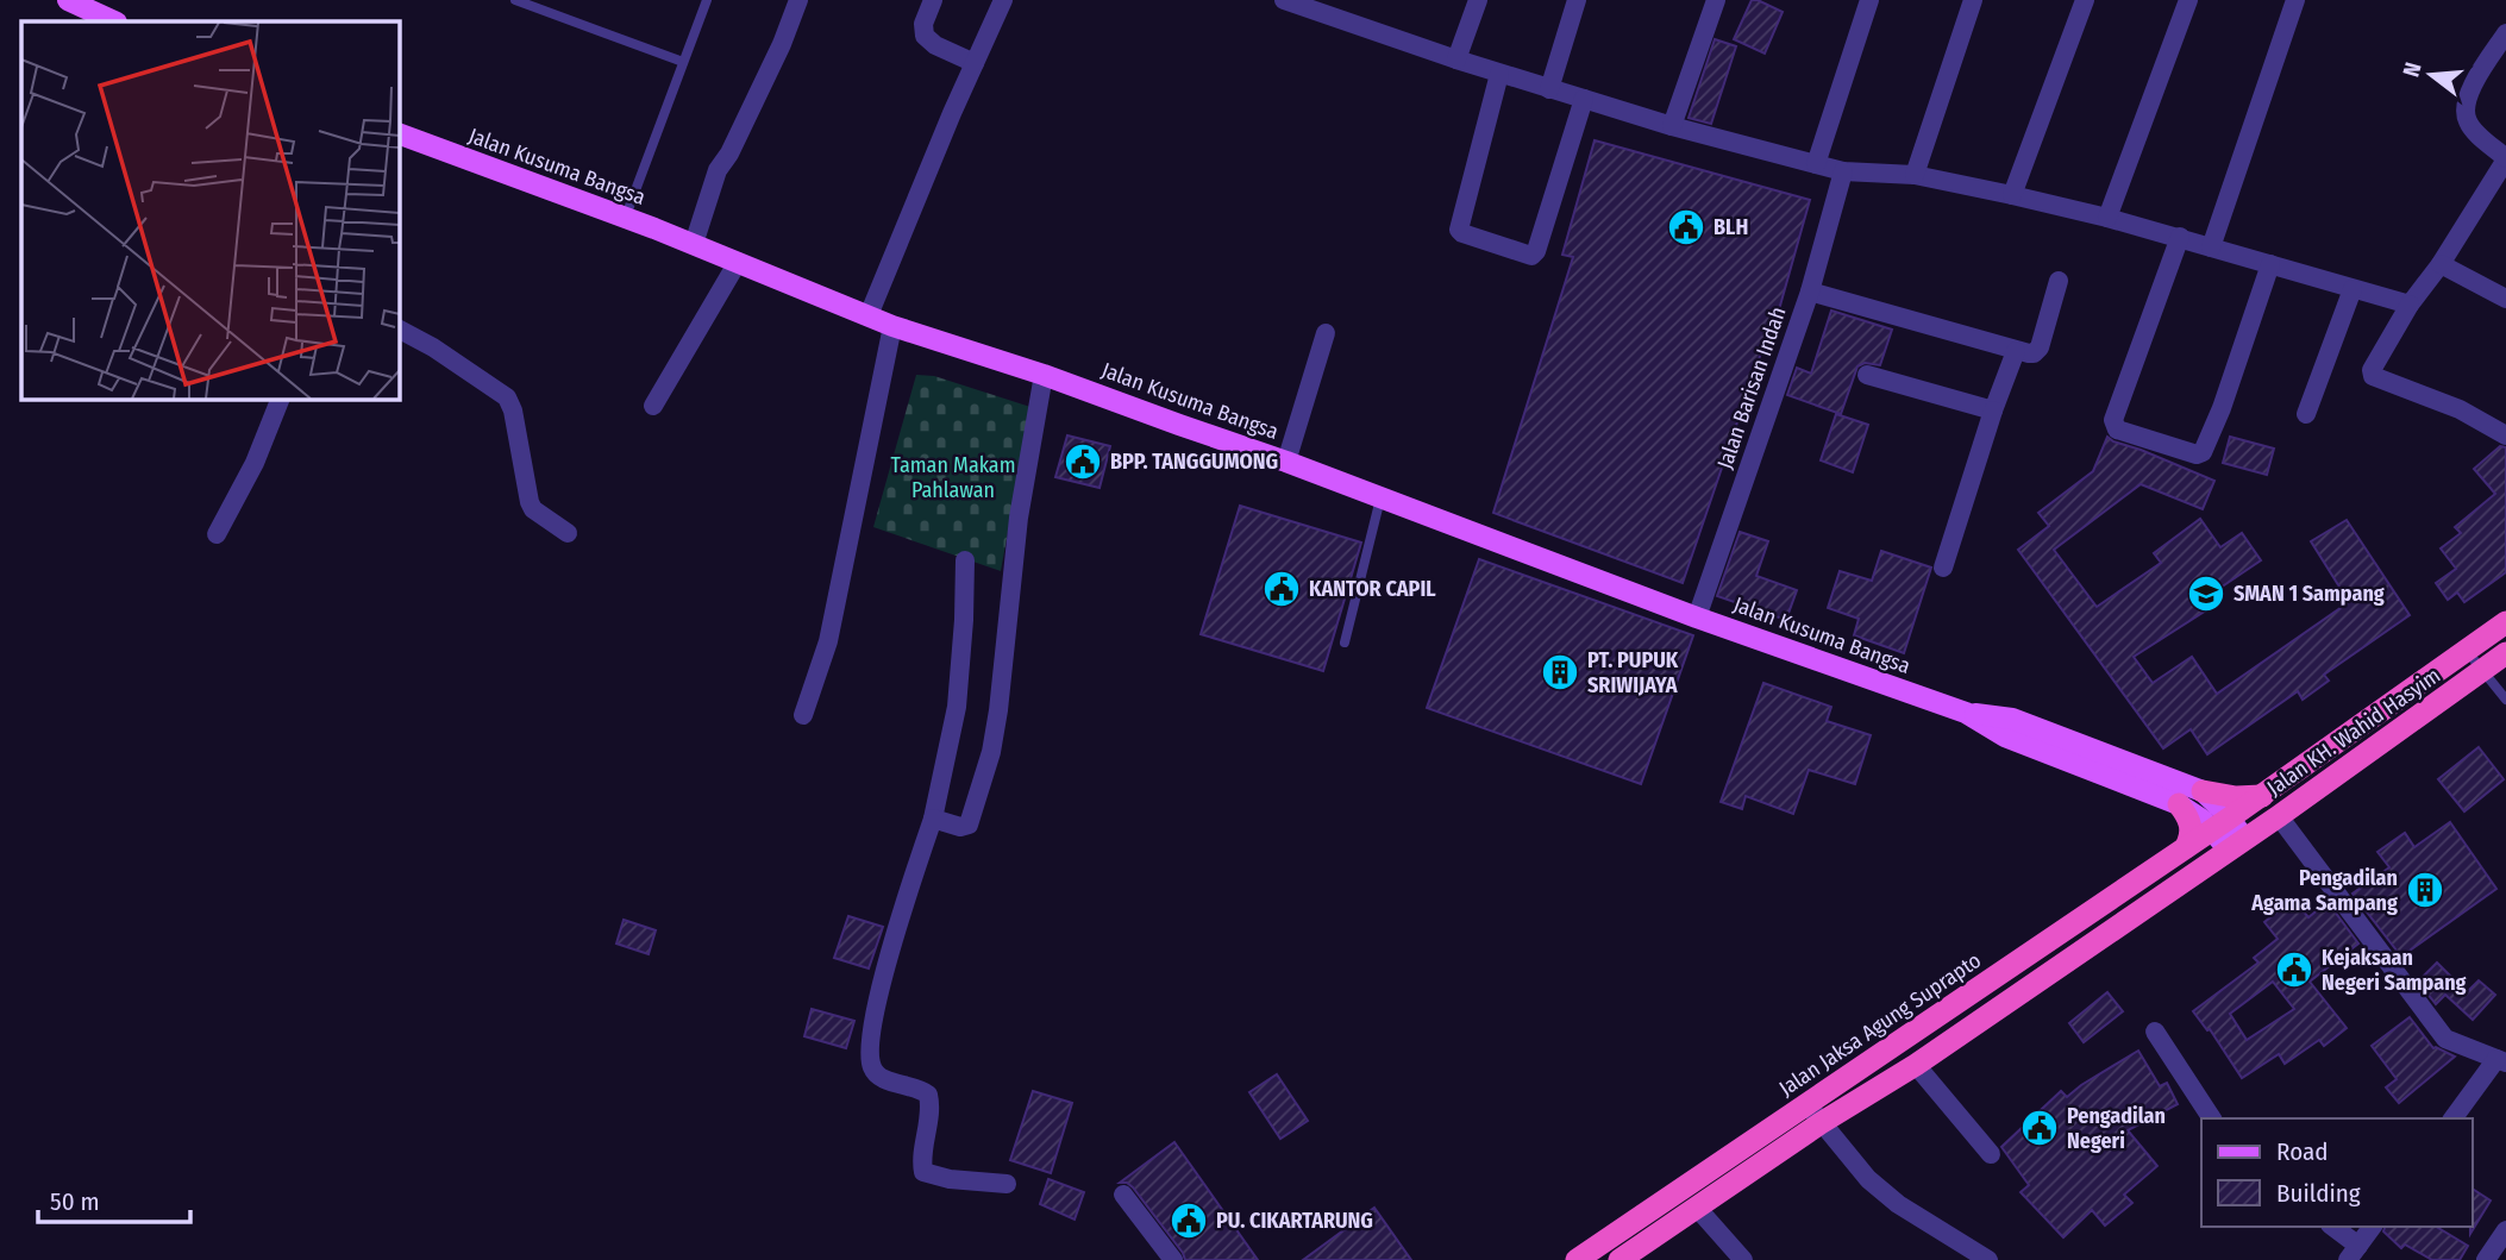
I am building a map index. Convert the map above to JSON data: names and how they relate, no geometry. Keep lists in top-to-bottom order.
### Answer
{
  "streets": {
    "highway": ["Jalan KH. Wahid Hasyim", "Jalan Jaksa Agung Suprapto"],
    "main road": ["Jalan Kusuma Bangsa"],
    "street": ["Jalan Barisan Indah"]
  },
  "crossings": [
    ["Jalan Kusuma Bangsa", "Jalan Barisan Indah"],
    ["Jalan Kusuma Bangsa", "Jalan KH. Wahid Hasyim"],
    ["Jalan Kusuma Bangsa", "Jalan Jaksa Agung Suprapto"],
    ["Jalan KH. Wahid Hasyim", "Jalan Jaksa Agung Suprapto"]
  ],
  "parks": ["Taman Makam Pahlawan"],
  "places": {
    "public building": [
      "BLH",
      "BPP. TANGGUMONG",
      "KANTOR CAPIL",
      "Kejaksaan Negeri Sampang",
      "Pengadilan Negeri",
      "PU. CIKARTARUNG"
    ],
    "school or university": ["SMAN 1 Sampang"],
    "building": ["PT. PUPUK SRIWIJAYA", "Pengadilan Agama Sampang"]
  },
  "legend": ["Road", "Building"],
  "scale_bar": "50 m",
  "north": "left"
}
